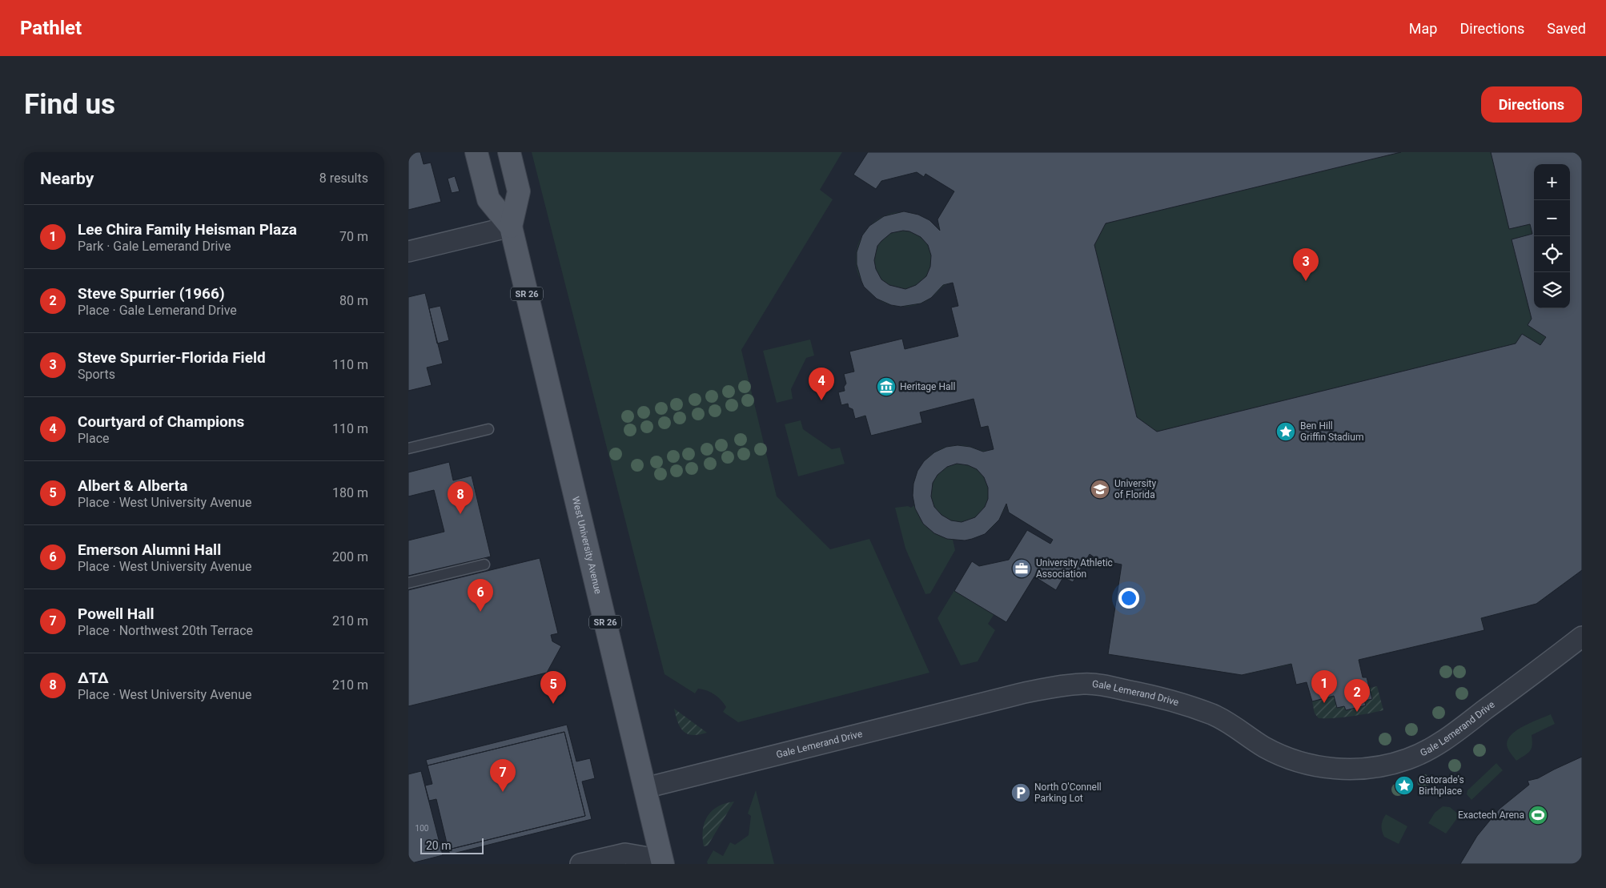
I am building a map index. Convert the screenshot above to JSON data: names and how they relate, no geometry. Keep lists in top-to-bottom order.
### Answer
{
  "streets": {
    "main road": ["SR 26", "West University Avenue"],
    "street": ["Gale Lemerand Drive"]
  },
  "crossings": [
    ["West University Avenue", "Gale Lemerand Drive"]
  ],
  "places": {
    "museum": ["Heritage Hall"],
    "place": ["Ben Hill Griffin Stadium", "Gatorade's Birthplace"],
    "school or university": ["University of Florida"],
    "office": ["University Athletic Association"],
    "parking": ["North O'Connell Parking Lot"],
    "sports": ["Exactech Arena"]
  },
  "house_numbers": ["100"],
  "scale_bar": "20 m",
  "page": {
    "header": "Pathlet",
    "nav": ["Map", "Directions", "Saved"],
    "buttons": "Directions",
    "title": "Find us",
    "heading": ["Nearby", "8 results"],
    "map_buttons": ["+", "−"],
    "list": [
      {
        "mark": "1",
        "name": "Lee Chira Family Heisman Plaza",
        "note": "Park · Gale Lemerand Drive",
        "value": "70 m"
      },
      {
        "mark": "2",
        "name": "Steve Spurrier (1966)",
        "note": "Place · Gale Lemerand Drive",
        "value": "80 m"
      },
      {
        "mark": "3",
        "name": "Steve Spurrier-Florida Field",
        "note": "Sports",
        "value": "110 m"
      },
      {
        "mark": "4",
        "name": "Courtyard of Champions",
        "note": "Place",
        "value": "110 m"
      },
      {
        "mark": "5",
        "name": "Albert & Alberta",
        "note": "Place · West University Avenue",
        "value": "180 m"
      },
      {
        "mark": "6",
        "name": "Emerson Alumni Hall",
        "note": "Place · West University Avenue",
        "value": "200 m"
      },
      {
        "mark": "7",
        "name": "Powell Hall",
        "note": "Place · Northwest 20th Terrace",
        "value": "210 m"
      },
      {
        "mark": "8",
        "name": "ΔΤΔ",
        "note": "Place · West University Avenue",
        "value": "210 m"
      }
    ],
    "pins": [
      "3",
      "4",
      "8",
      "6",
      "1",
      "5",
      "2",
      "7"
    ],
    "scale": "20 m"
  }
}
